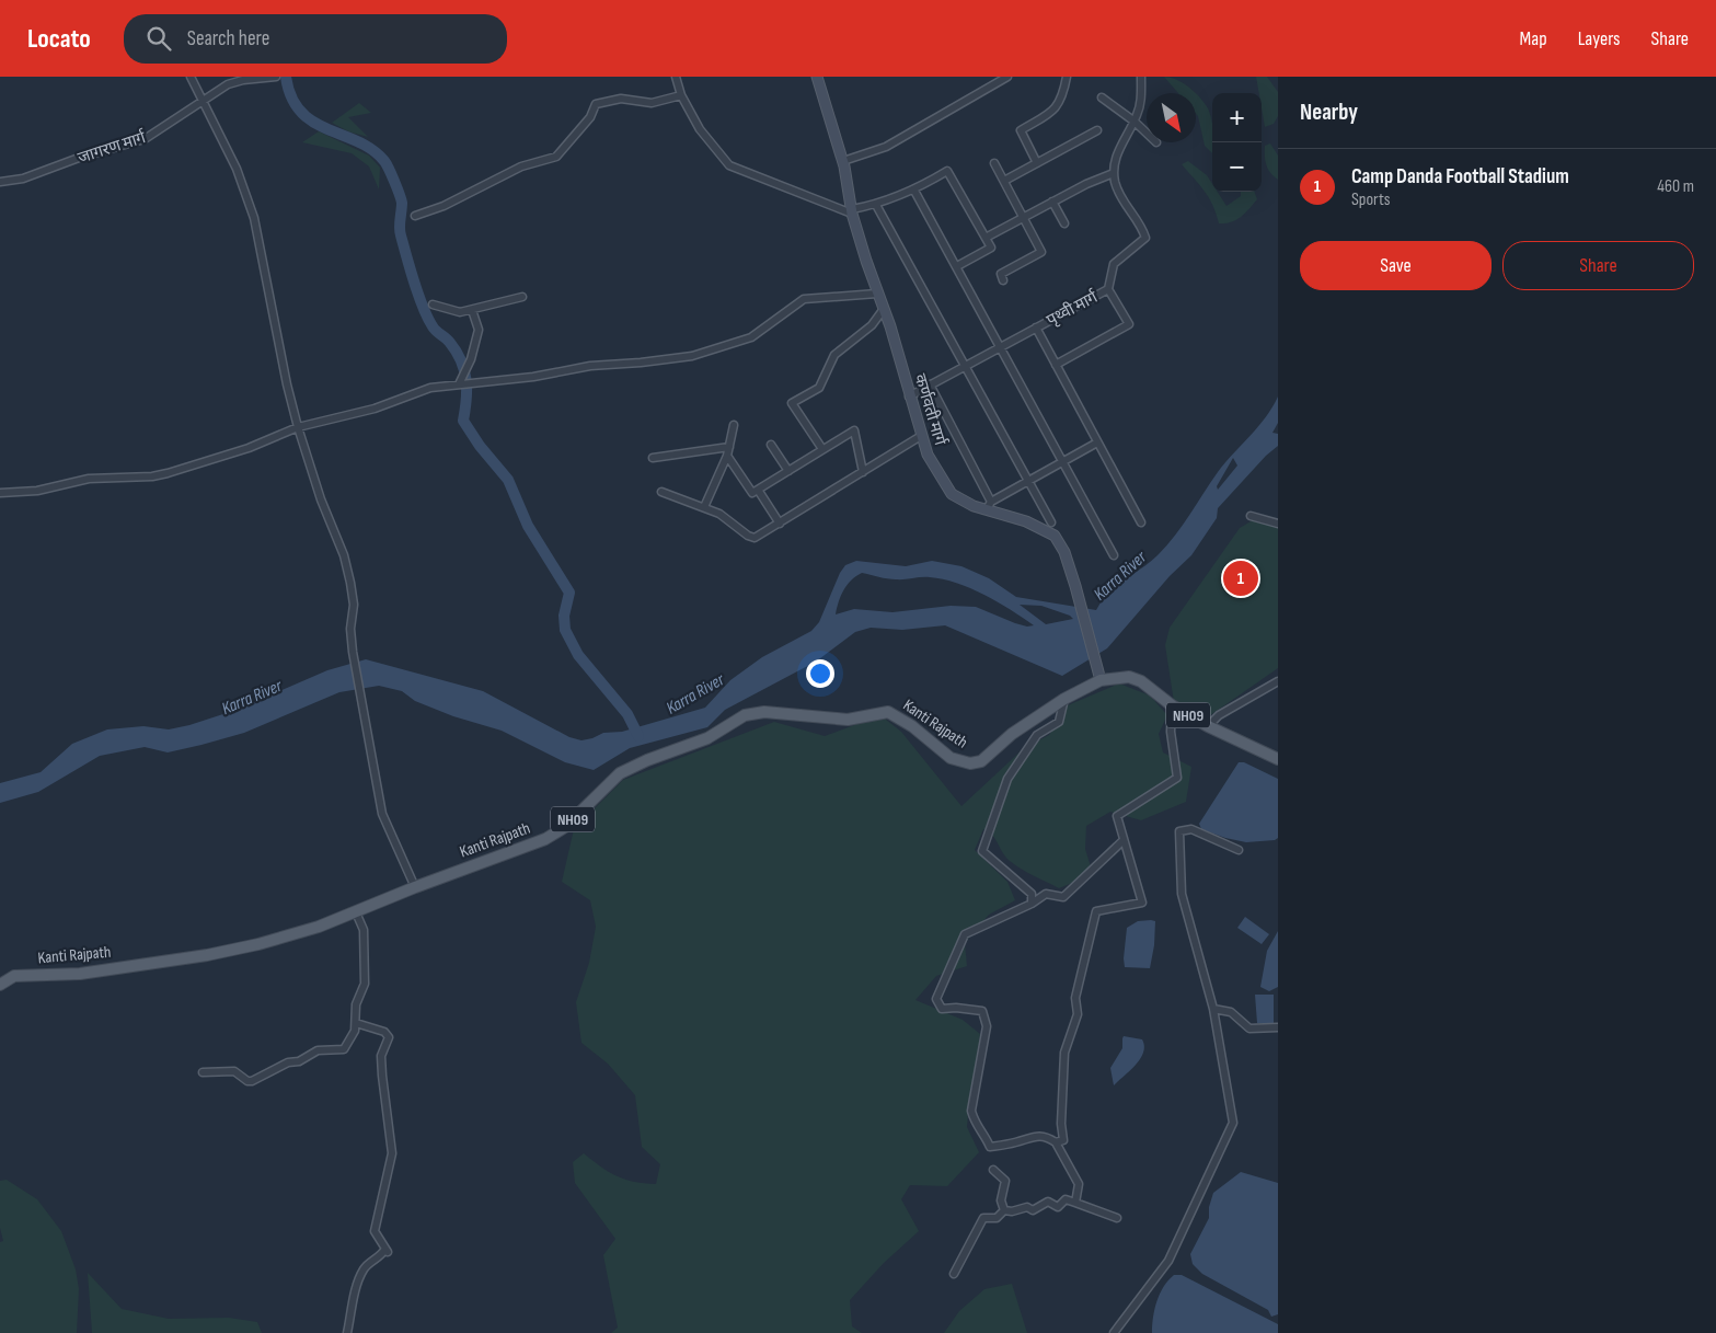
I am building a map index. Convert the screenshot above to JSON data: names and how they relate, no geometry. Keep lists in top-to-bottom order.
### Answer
{
  "streets": {
    "main road": ["कर्णवती मार्ग", "NH09", "Kanti Rajpath"],
    "street": ["जागरण मार्ग", "पृथ्वी मार्ग"]
  },
  "crossings": [
    ["पृथ्वी मार्ग", "कर्णवती मार्ग"],
    ["कर्णवती मार्ग", "NH09"],
    ["कर्णवती मार्ग", "Kanti Rajpath"],
    ["NH09", "Kanti Rajpath"]
  ],
  "water": ["Karra River"],
  "north": "bottom right",
  "page": {
    "header": "Locato",
    "search": "Search here",
    "nav": ["Map", "Layers", "Share"],
    "heading": "Nearby",
    "map_buttons": ["+", "−"],
    "list": [
      {
        "mark": "1",
        "name": "Camp Danda Football Stadium",
        "note": "Sports",
        "value": "460 m"
      }
    ],
    "buttons": ["Save", "Share"],
    "pins": "1"
  }
}
